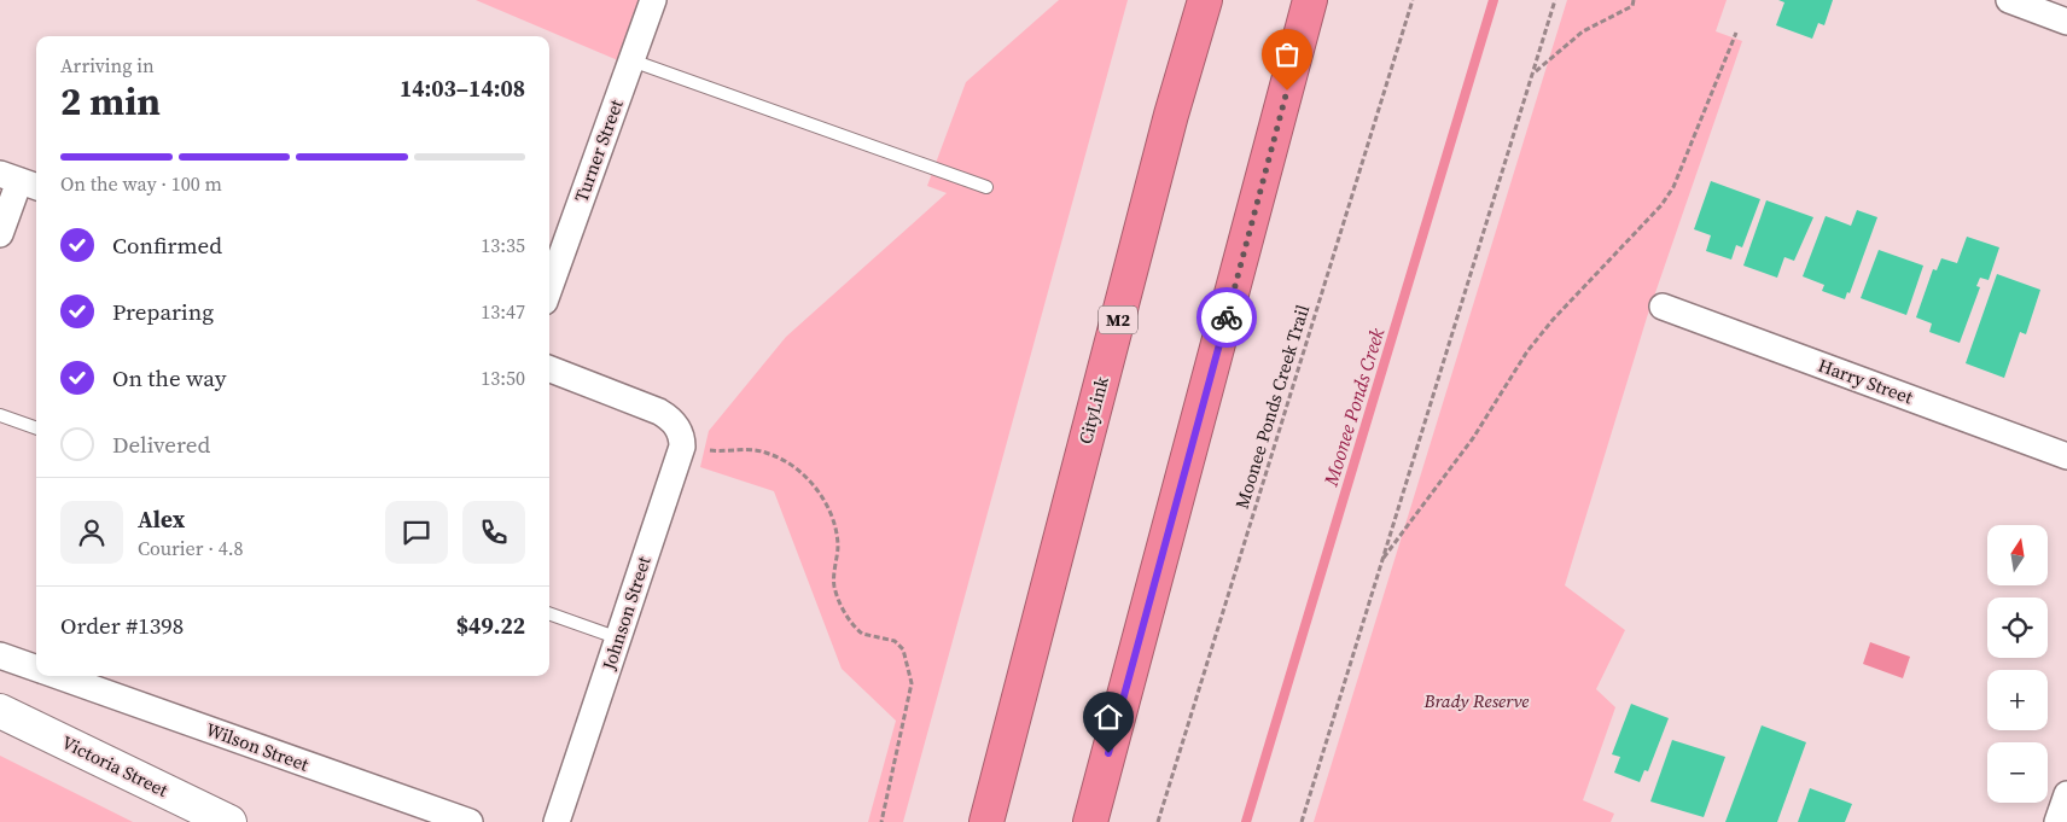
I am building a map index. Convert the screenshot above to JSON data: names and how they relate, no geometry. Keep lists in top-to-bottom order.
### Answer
{
  "streets": {
    "highway": ["M2", "CityLink"],
    "street": [
      "Turner Street",
      "Harry Street",
      "Johnson Street",
      "Wilson Street",
      "Victoria Street"
    ],
    "path": ["Moonee Ponds Creek Trail"]
  },
  "water": ["Moonee Ponds Creek"],
  "parks": ["Brady Reserve"],
  "north": "top",
  "page": {
    "heading": ["2 min", "Arriving in", "14:03–14:08"],
    "panel": [
      "Alex",
      "Courier · 4.8",
      "Order #1398",
      "$49.22"
    ],
    "bar": "On the way · 100 m",
    "list": [
      ["Confirmed", "13:35"],
      ["Preparing", "13:47"],
      ["On the way", "13:50"],
      "Delivered"
    ],
    "map_buttons": ["+", "−"]
  }
}
